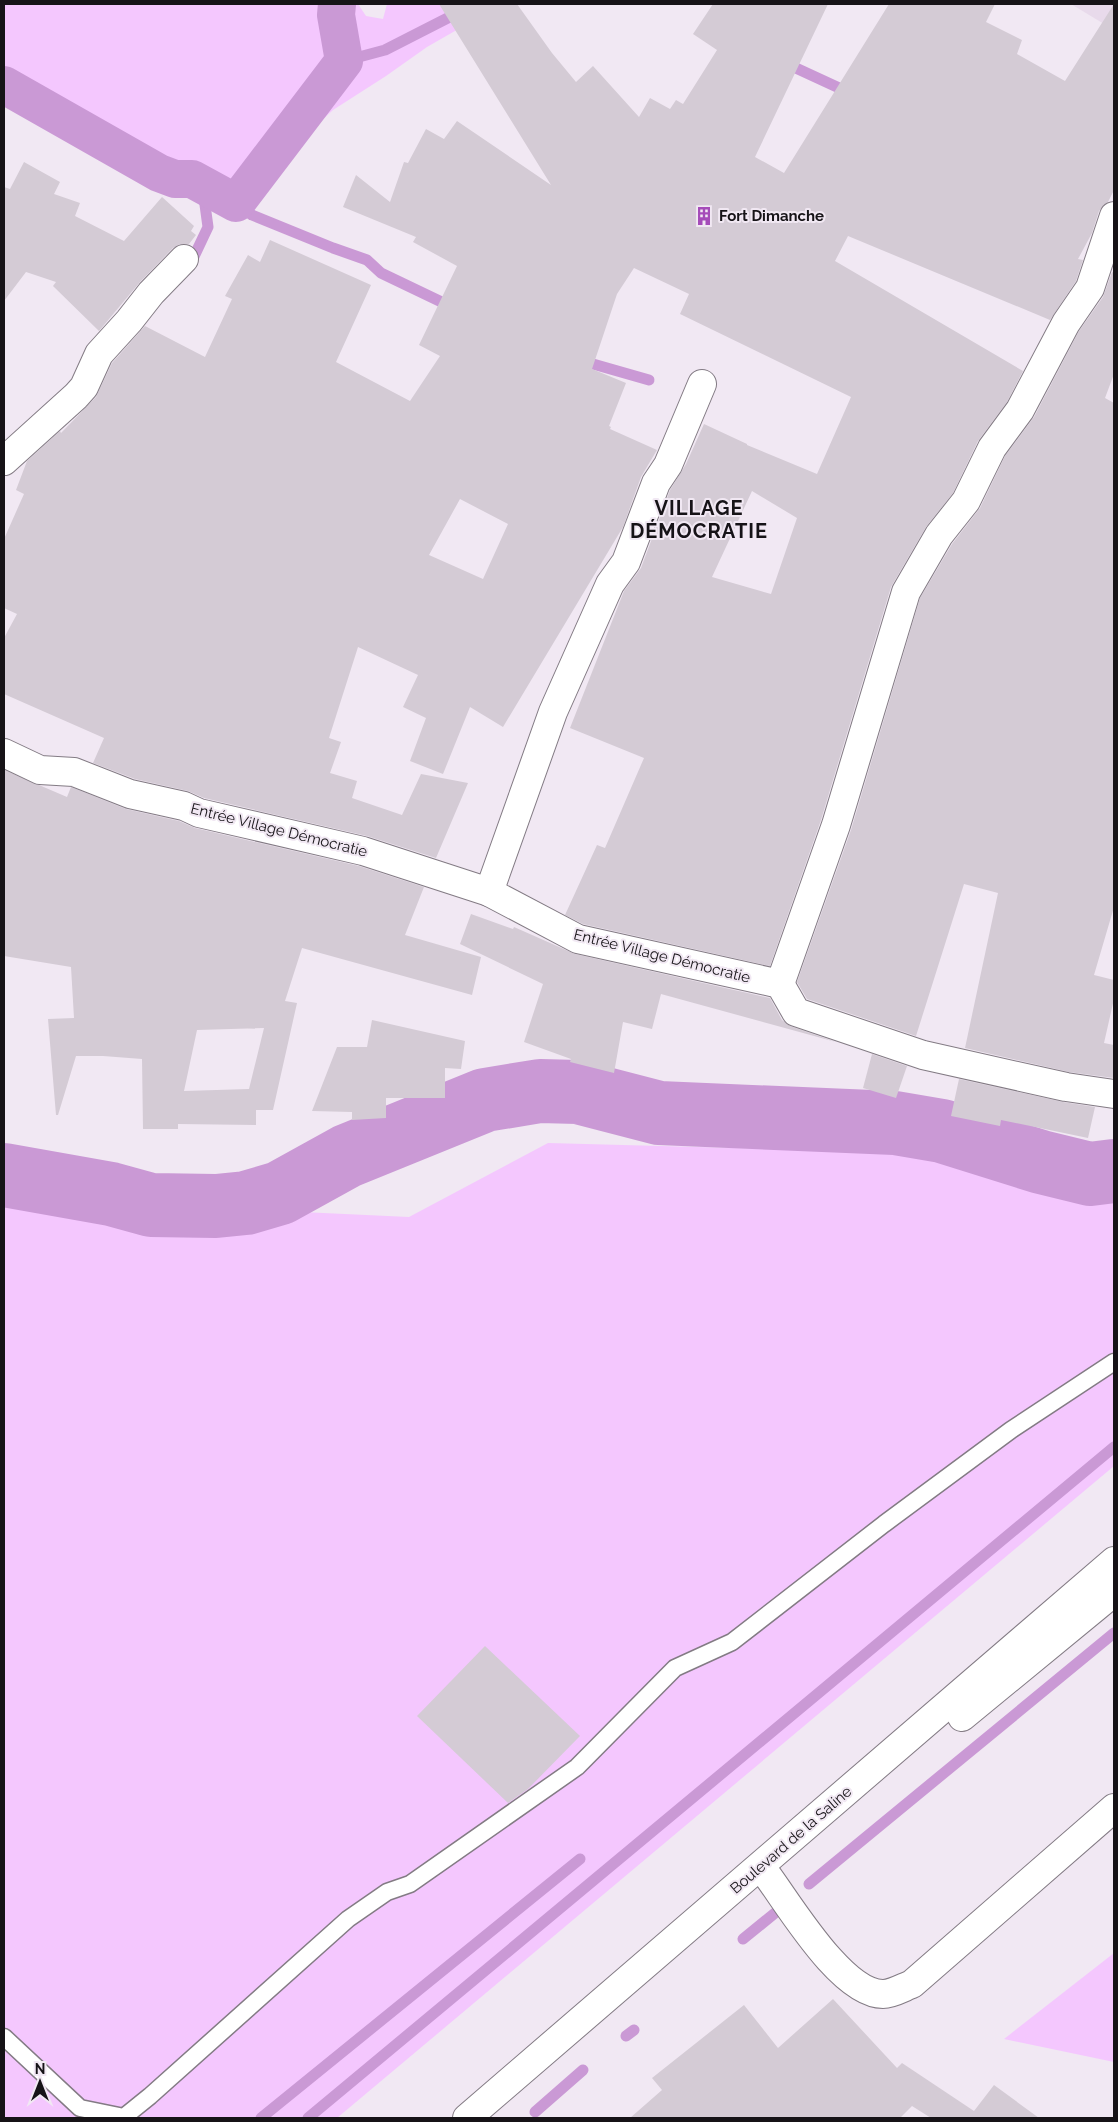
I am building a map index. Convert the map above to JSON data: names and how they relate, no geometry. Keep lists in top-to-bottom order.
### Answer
{
  "streets": {
    "street": ["Entrée Village Démocratie", "Boulevard de la Saline"]
  },
  "districts": ["VILLAGE DÉMOCRATIE"],
  "places": {
    "building": ["Fort Dimanche"]
  },
  "north": "top"
}
